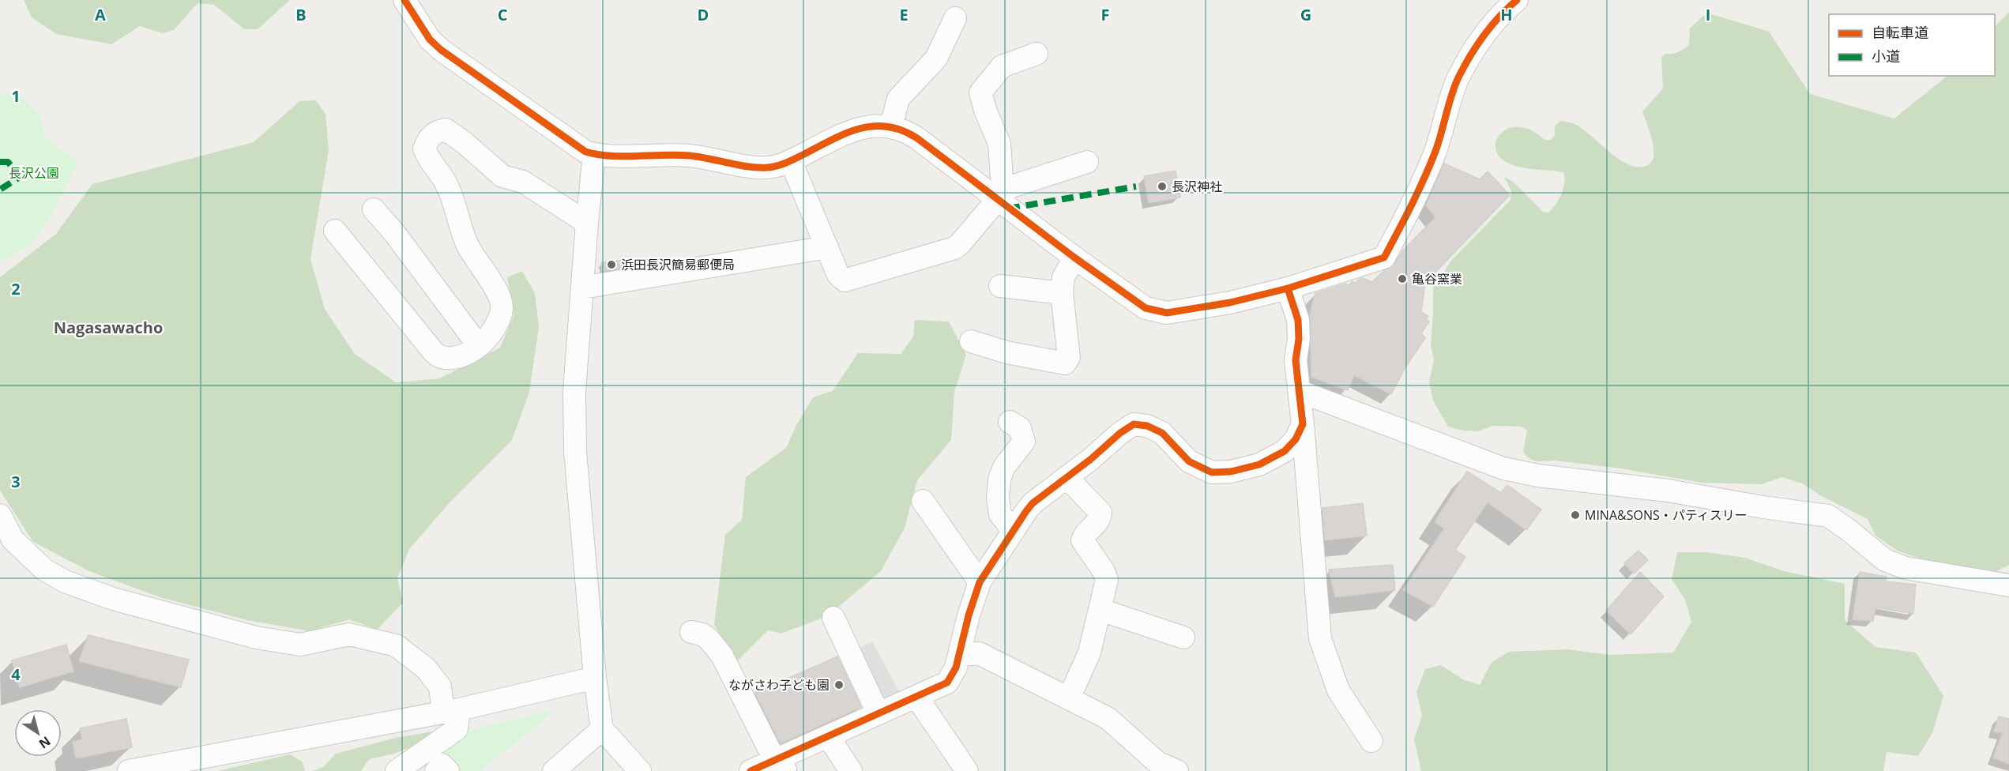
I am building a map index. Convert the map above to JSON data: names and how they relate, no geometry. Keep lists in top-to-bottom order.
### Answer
{
  "districts": ["Nagasawacho"],
  "parks": ["長沢公園"],
  "places": [
    "長沢神社",
    "浜田長沢簡易郵便局",
    "亀谷窯業",
    "MINA&SONS・パティスリー",
    "ながさわ子ども園"
  ],
  "legend": ["自転車道", "小道"],
  "north": "bottom right",
  "grid": {
    "columns": [
      "A",
      "B",
      "C",
      "D",
      "E",
      "F",
      "G",
      "H",
      "I"
    ],
    "rows": [
      "1",
      "2",
      "3",
      "4"
    ]
  }
}
